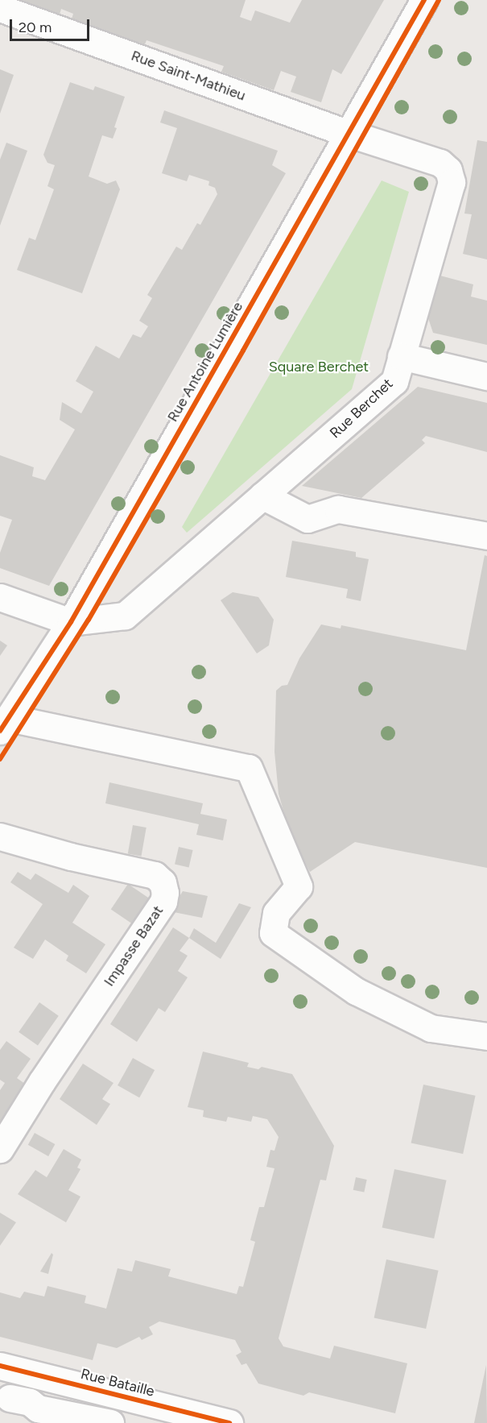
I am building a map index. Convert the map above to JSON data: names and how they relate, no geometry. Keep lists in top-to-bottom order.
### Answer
{
  "streets": {
    "street": [
      "Rue Saint-Mathieu",
      "Rue Antoine Lumière",
      "Rue Berchet",
      "Impasse Bazat",
      "Rue Bataille"
    ]
  },
  "crossings": [
    ["Rue Saint-Mathieu", "Rue Antoine Lumière"],
    ["Rue Saint-Mathieu", "Rue Berchet"],
    ["Rue Antoine Lumière", "Rue Berchet"]
  ],
  "parks": ["Square Berchet"],
  "scale_bar": "20 m"
}
